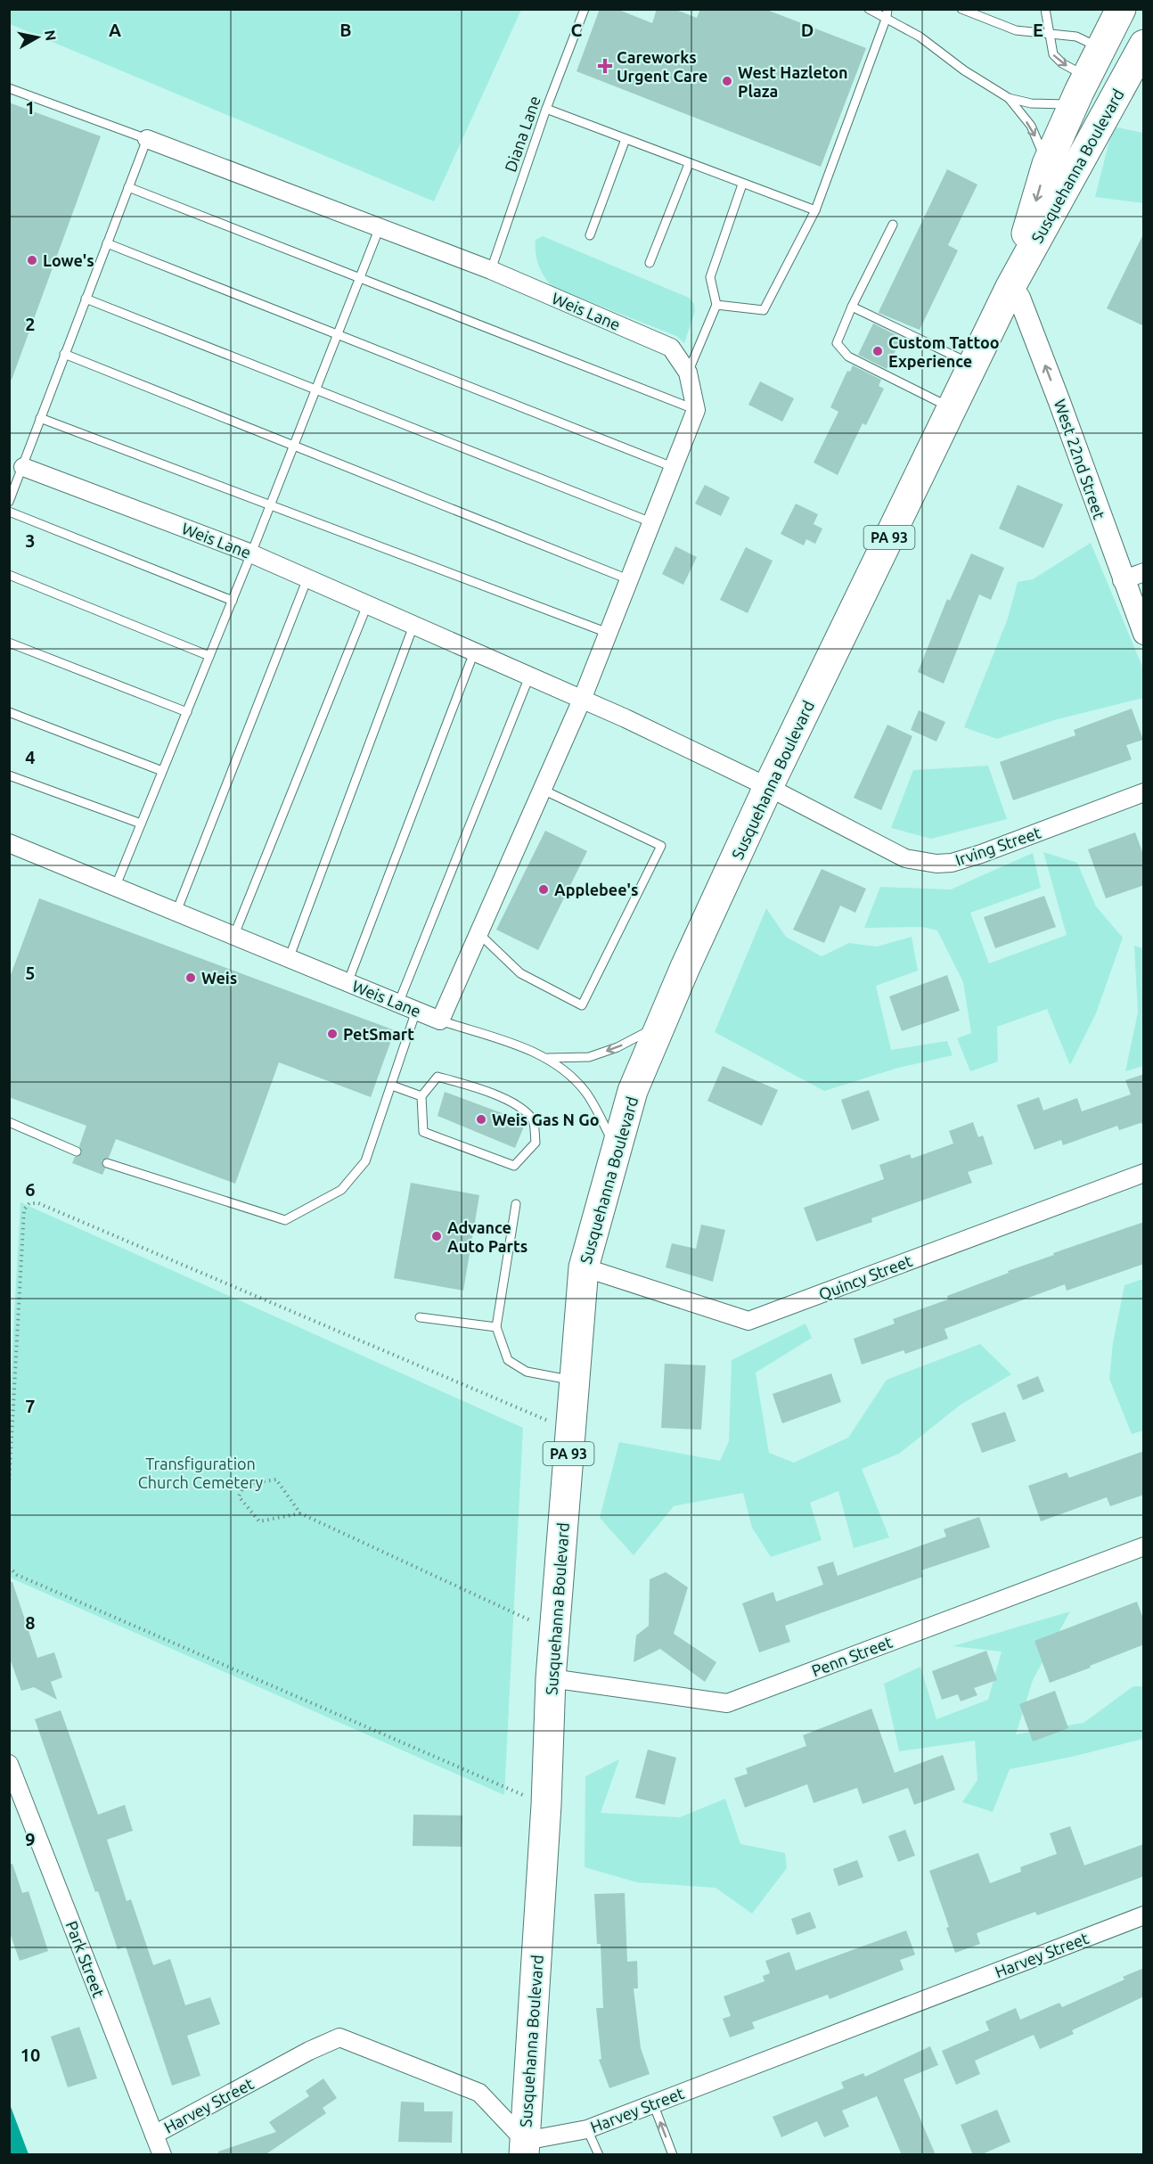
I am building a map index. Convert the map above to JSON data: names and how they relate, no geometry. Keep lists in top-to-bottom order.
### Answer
{
  "streets": {
    "highway": ["Susquehanna Boulevard", "PA 93"],
    "street": [
      "Weis Lane",
      "West 22nd Street",
      "Irving Street",
      "Quincy Street",
      "Penn Street",
      "Harvey Street",
      "Park Street"
    ],
    "lane": ["Diana Lane"]
  },
  "crossings": [
    ["Diana Lane", "Weis Lane"],
    ["Susquehanna Boulevard", "Weis Lane"],
    ["Susquehanna Boulevard", "West 22nd Street"],
    ["Susquehanna Boulevard", "Irving Street"],
    ["Susquehanna Boulevard", "Quincy Street"],
    ["Susquehanna Boulevard", "Penn Street"],
    ["Susquehanna Boulevard", "Harvey Street"],
    ["Weis Lane", "Irving Street"],
    ["Harvey Street", "Park Street"]
  ],
  "one_way": ["West 22nd Street"],
  "parks": ["Transfiguration Church Cemetery"],
  "places": {
    "health": ["Careworks Urgent Care"],
    "other": [
      "West Hazleton Plaza",
      "Lowe's",
      "Custom Tattoo Experience",
      "Applebee's",
      "Weis",
      "PetSmart",
      "Weis Gas N Go",
      "Advance Auto Parts"
    ]
  },
  "north": "right",
  "grid": {
    "columns": [
      "A",
      "B",
      "C",
      "D",
      "E"
    ],
    "rows": [
      "1",
      "2",
      "3",
      "4",
      "5",
      "6",
      "7",
      "8",
      "9",
      "10"
    ]
  }
}
